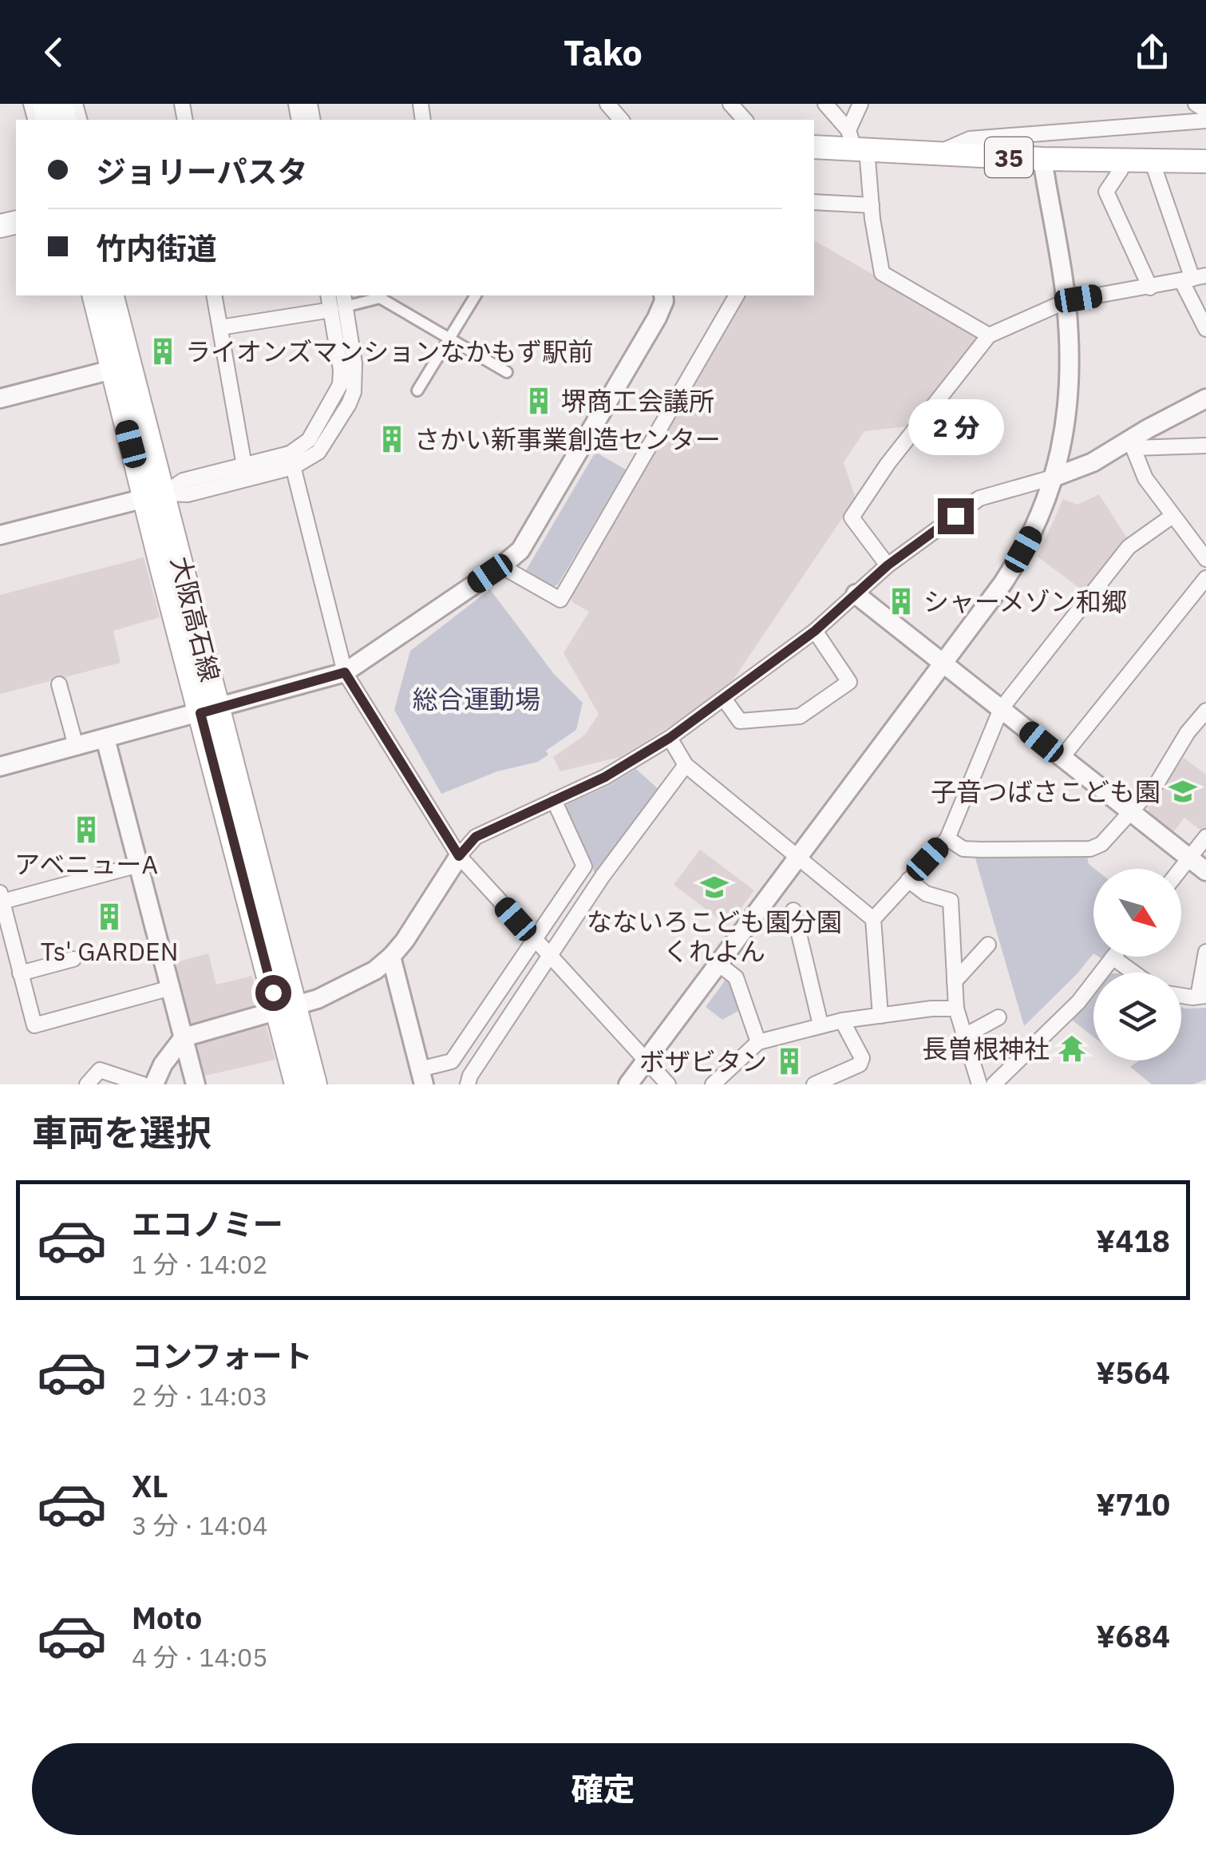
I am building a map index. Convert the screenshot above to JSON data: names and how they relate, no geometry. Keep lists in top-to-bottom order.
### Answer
{
  "streets": {
    "main road": ["35", "大阪高石線"]
  },
  "parks": ["総合運動場"],
  "places": {
    "building": [
      "ライオンズマンションなかもず駅前",
      "堺商工会議所",
      "さかい新事業創造センター",
      "シャーメゾン和郷",
      "アベニューA",
      "Ts' GARDEN",
      "ボザビタン"
    ],
    "school or university": ["子音つばさこども園", "なないろこども園分園 くれよん"],
    "temple": ["長曽根神社"]
  },
  "north": "bottom right",
  "page": {
    "header": "Tako",
    "banner": ["ジョリーパスタ", "竹内街道"],
    "bubble": "2 分",
    "heading": "車両を選択",
    "list": [
      {
        "name": "エコノミー",
        "note": "1 分 · 14:02",
        "value": "¥418"
      },
      {
        "name": "コンフォート",
        "note": "2 分 · 14:03",
        "value": "¥564"
      },
      {
        "name": "XL",
        "note": "3 分 · 14:04",
        "value": "¥710"
      },
      {
        "name": "Moto",
        "note": "4 分 · 14:05",
        "value": "¥684"
      }
    ],
    "buttons": "確定"
  }
}
